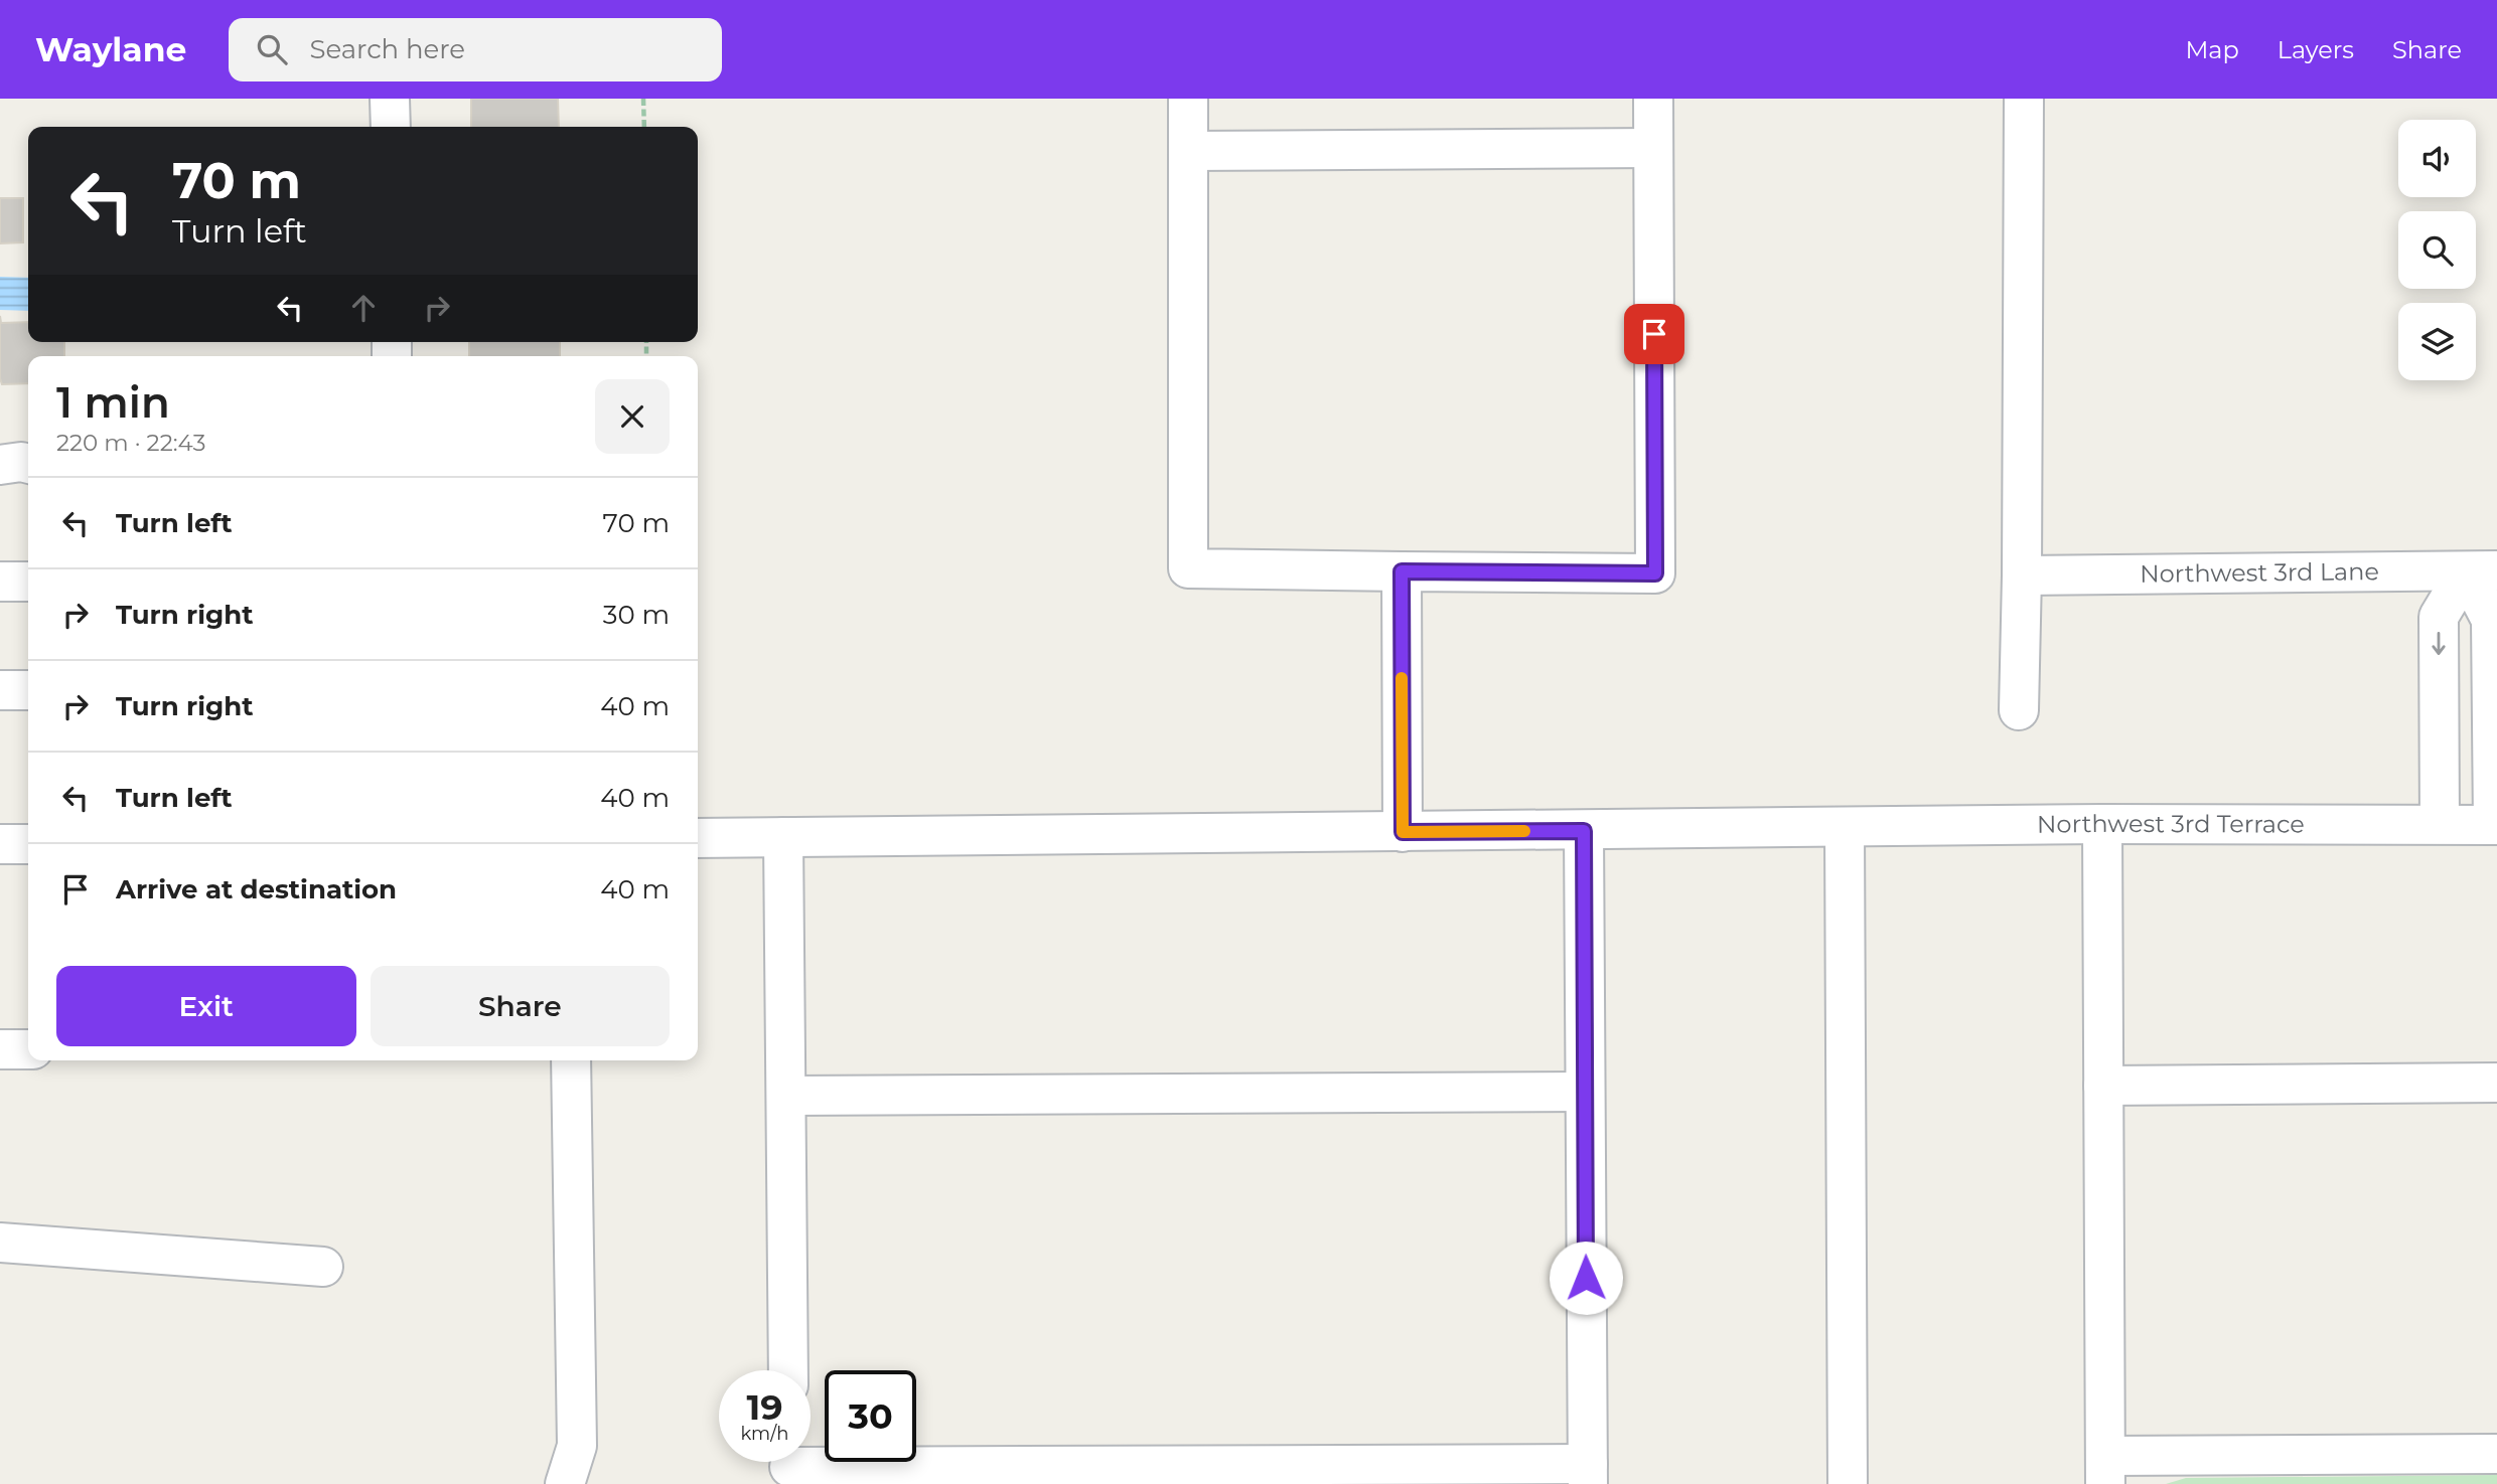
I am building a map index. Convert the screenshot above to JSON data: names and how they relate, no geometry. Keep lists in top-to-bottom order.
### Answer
{
  "streets": {
    "street": ["Northwest 3rd Lane", "Northwest 3rd Terrace"]
  },
  "page": {
    "header": "Waylane",
    "search": "Search here",
    "nav": ["Map", "Layers", "Share"],
    "turn": ["70 m", "Turn left"],
    "heading": ["1 min", "220 m · 22:43"],
    "list": [
      {
        "name": "Turn left",
        "value": "70 m"
      },
      {
        "name": "Turn right",
        "value": "30 m"
      },
      {
        "name": "Turn right",
        "value": "40 m"
      },
      {
        "name": "Turn left",
        "value": "40 m"
      },
      {
        "name": "Arrive at destination",
        "value": "40 m"
      }
    ],
    "buttons": ["Exit", "Share"],
    "speed": "19 km/h",
    "limit": "30"
  }
}
